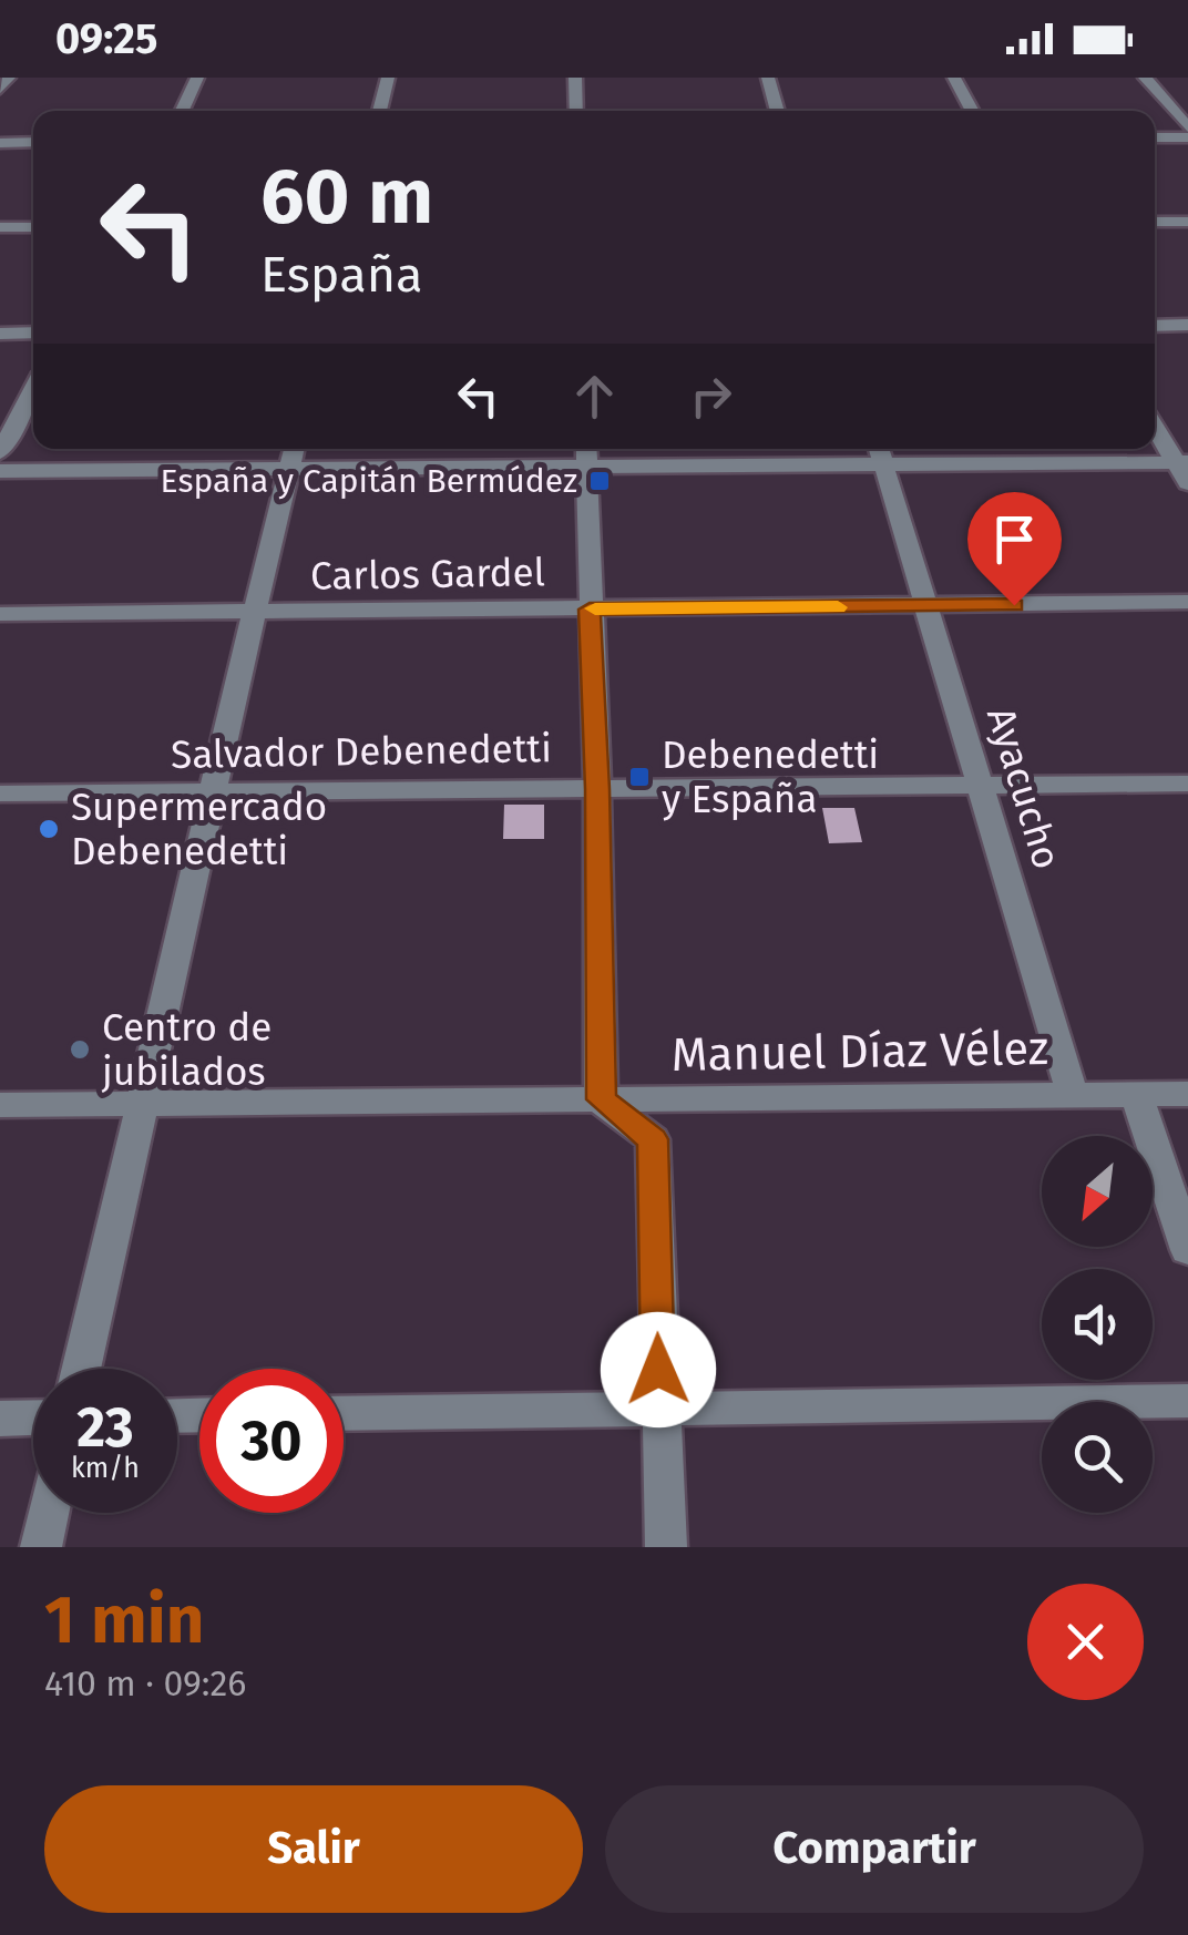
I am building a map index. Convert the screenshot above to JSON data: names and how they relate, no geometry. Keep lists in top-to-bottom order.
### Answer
{
  "streets": {
    "street": [
      "Carlos Gardel",
      "Salvador Debenedetti",
      "Ayacucho",
      "Manuel Díaz Vélez"
    ]
  },
  "crossings": [
    ["Carlos Gardel", "Ayacucho"],
    ["Salvador Debenedetti", "Ayacucho"],
    ["Ayacucho", "Manuel Díaz Vélez"]
  ],
  "places": {
    "transit": ["España y Capitán Bermúdez", "Debenedetti y España"],
    "other": ["Supermercado Debenedetti", "Centro de jubilados"]
  },
  "north": "bottom left",
  "page": {
    "status": "09:25",
    "turn": ["60 m", "España"],
    "speed": "23 km/h",
    "limit": "30",
    "heading": ["1 min", "410 m · 09:26"],
    "buttons": ["Salir", "Compartir"]
  }
}
